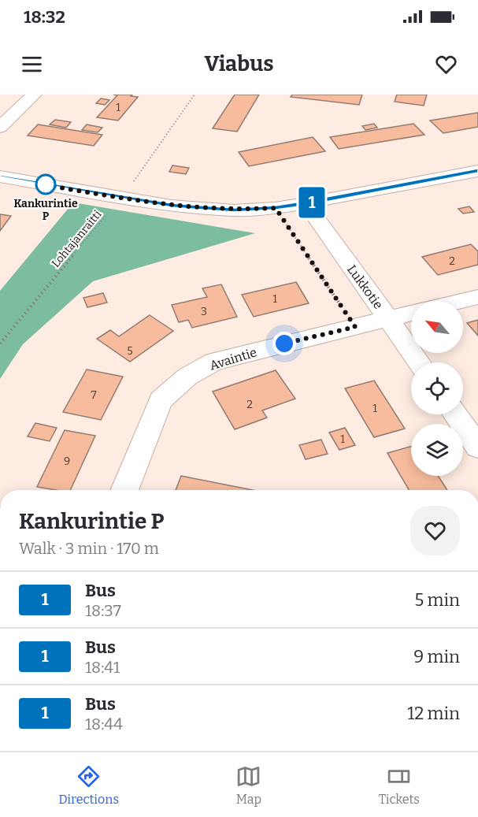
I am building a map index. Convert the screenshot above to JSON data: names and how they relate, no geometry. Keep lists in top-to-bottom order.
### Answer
{
  "streets": {
    "street": ["Lukkotie", "Avaintie"],
    "path": ["Lohtajanraitti"]
  },
  "crossings": [
    ["Lukkotie", "Avaintie"]
  ],
  "places": ["Kankurintie P"],
  "lines": ["bus line 1"],
  "house_numbers": [
    "1",
    "2",
    "1",
    "3",
    "5",
    "7",
    "2",
    "1",
    "1",
    "9"
  ],
  "north": "top left",
  "page": {
    "status": "18:32",
    "header": "Viabus",
    "on_map": "1",
    "heading": ["Kankurintie P", "Walk · 3 min · 170 m"],
    "list": [
      {
        "mark": "1",
        "name": "Bus",
        "note": "18:37",
        "value": "5 min"
      },
      {
        "mark": "1",
        "name": "Bus",
        "note": "18:41",
        "value": "9 min"
      },
      {
        "mark": "1",
        "name": "Bus",
        "note": "18:44",
        "value": "12 min"
      }
    ],
    "tabs": ["Directions", "Map", "Tickets"]
  }
}
